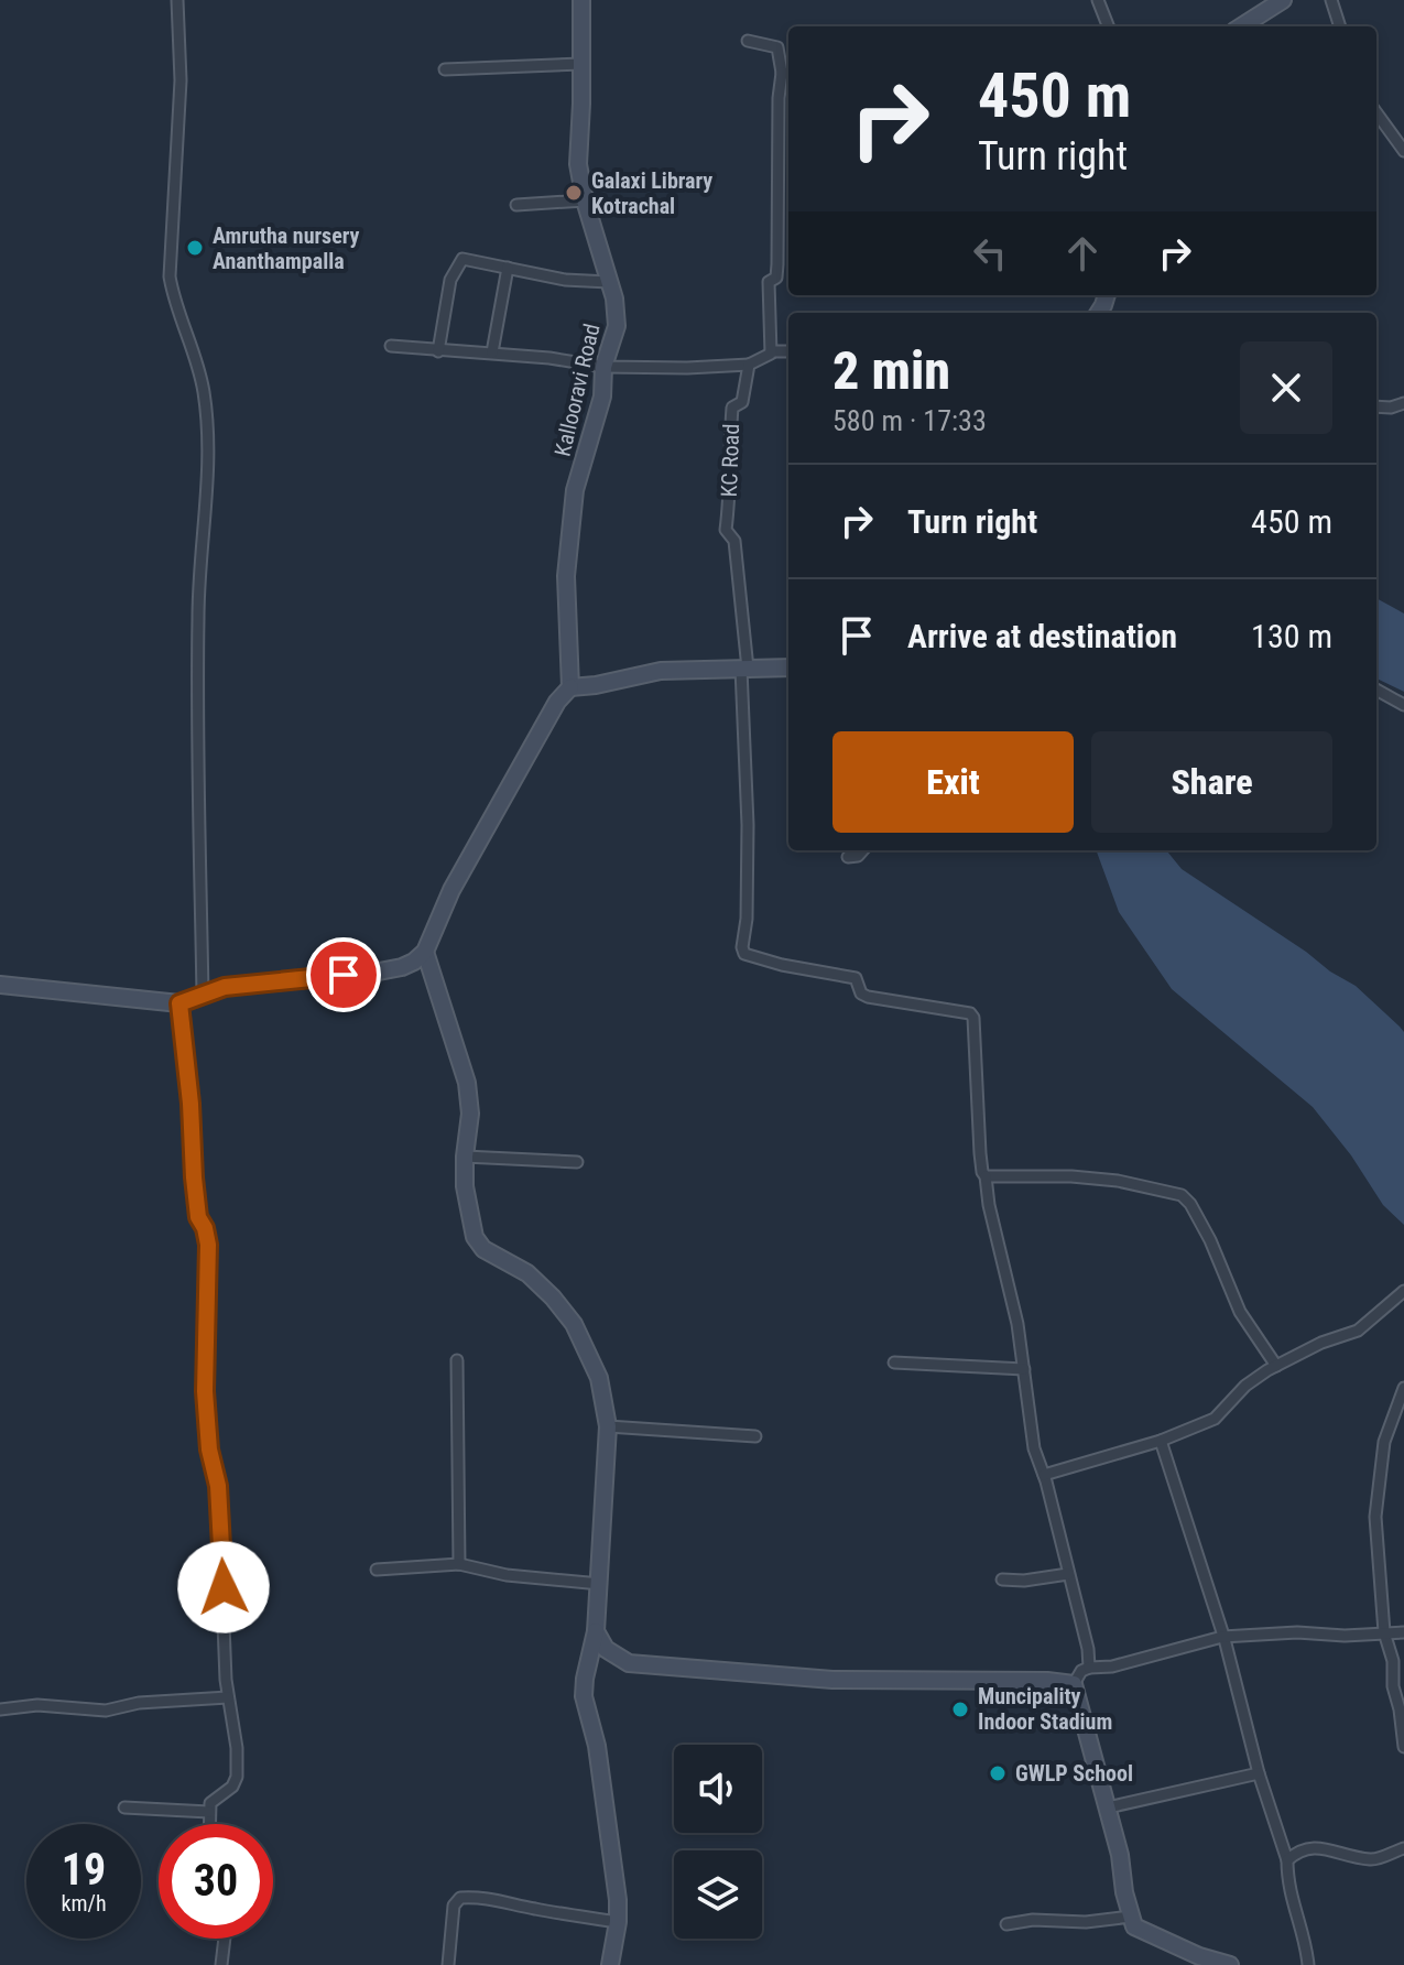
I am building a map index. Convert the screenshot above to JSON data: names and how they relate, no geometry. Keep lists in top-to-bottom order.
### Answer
{
  "streets": {
    "main road": ["Kallooravi Road"],
    "street": ["KC Road"]
  },
  "places": [
    "Galaxi Library Kotrachal",
    "Amrutha nursery Ananthampalla",
    "Muncipality Indoor Stadium",
    "GWLP School"
  ],
  "page": {
    "turn": ["450 m", "Turn right"],
    "heading": ["2 min", "580 m · 17:33"],
    "list": [
      {
        "name": "Turn right",
        "value": "450 m"
      },
      {
        "name": "Arrive at destination",
        "value": "130 m"
      }
    ],
    "buttons": ["Exit", "Share"],
    "speed": "19 km/h",
    "limit": "30"
  }
}
